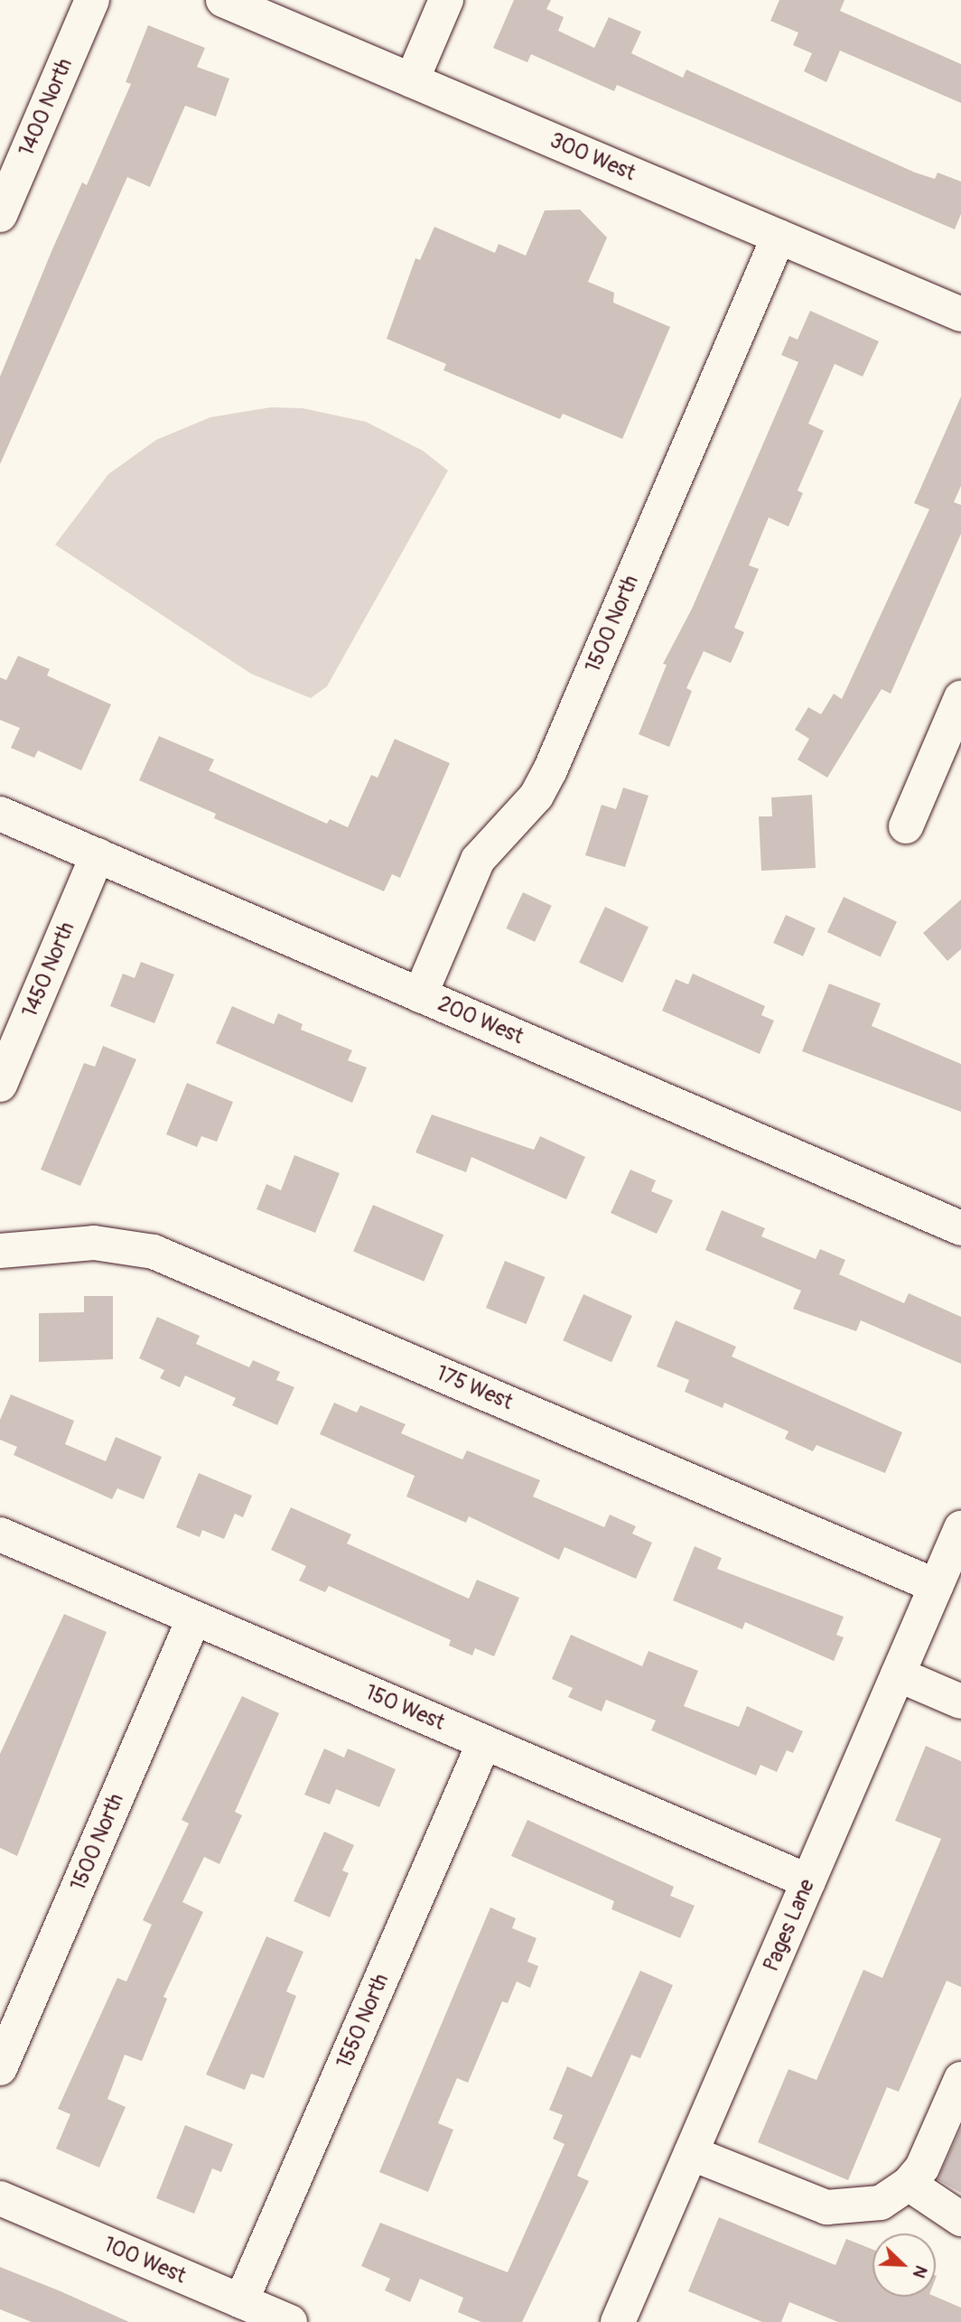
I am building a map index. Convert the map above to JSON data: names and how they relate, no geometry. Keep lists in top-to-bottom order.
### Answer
{
  "streets": {
    "street": [
      "1400 North",
      "300 West",
      "1500 North",
      "1450 North",
      "200 West",
      "175 West",
      "150 West",
      "Pages Lane",
      "1550 North",
      "100 West"
    ]
  },
  "crossings": [
    ["300 West", "1500 North"],
    ["1500 North", "200 West"],
    ["1500 North", "150 West"],
    ["1450 North", "200 West"],
    ["175 West", "Pages Lane"],
    ["150 West", "Pages Lane"],
    ["150 West", "1550 North"],
    ["1550 North", "100 West"]
  ],
  "north": "bottom right"
}
